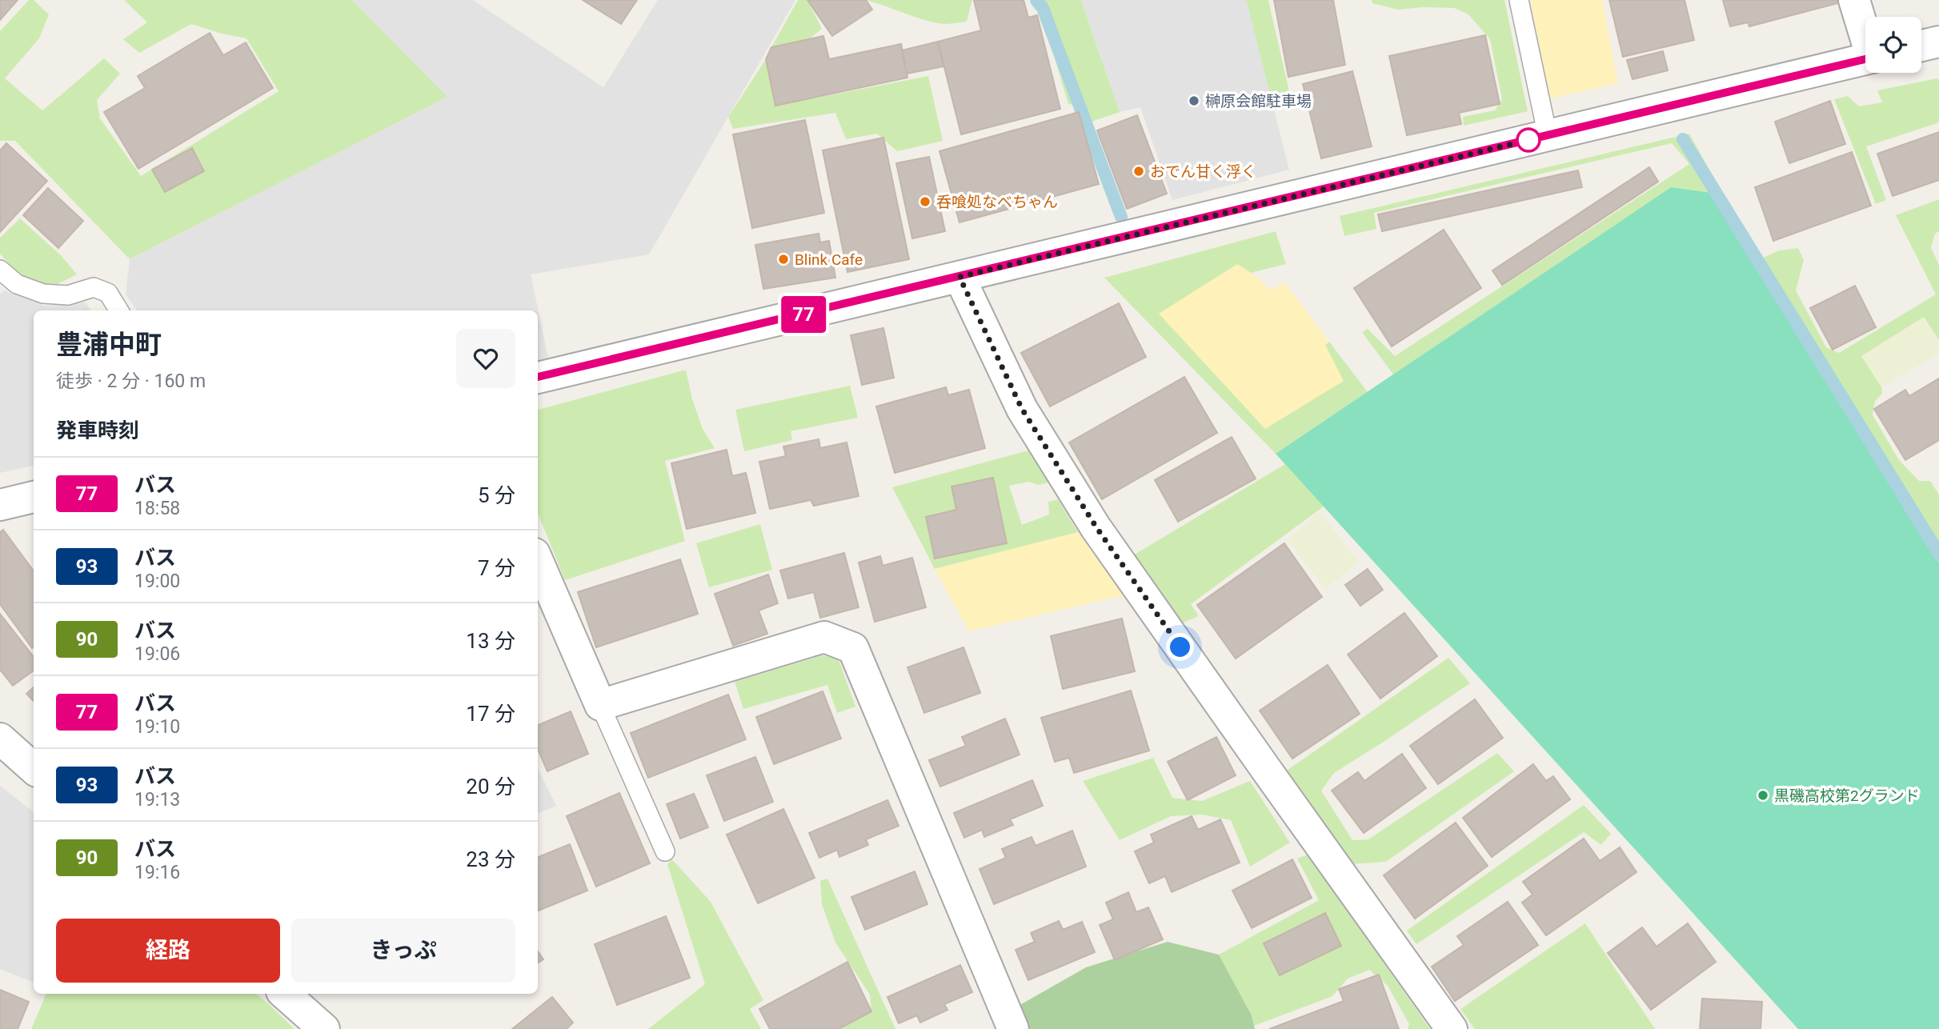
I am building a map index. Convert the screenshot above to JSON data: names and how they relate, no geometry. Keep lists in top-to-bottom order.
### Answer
{
  "places": [
    "榊原会館駐車場",
    "おでん甘く浮く",
    "呑喰処なべちゃん",
    "Blink Cafe",
    "黒磯高校第2グランド"
  ],
  "lines": ["bus line 77"],
  "page": {
    "on_map": "77",
    "heading": [
      ["豊浦中町", "徒歩 · 2 分 · 160 m"],
      "発車時刻"
    ],
    "list": [
      {
        "mark": "77",
        "name": "バス",
        "note": "18:58",
        "value": "5 分"
      },
      {
        "mark": "93",
        "name": "バス",
        "note": "19:00",
        "value": "7 分"
      },
      {
        "mark": "90",
        "name": "バス",
        "note": "19:06",
        "value": "13 分"
      },
      {
        "mark": "77",
        "name": "バス",
        "note": "19:10",
        "value": "17 分"
      },
      {
        "mark": "93",
        "name": "バス",
        "note": "19:13",
        "value": "20 分"
      },
      {
        "mark": "90",
        "name": "バス",
        "note": "19:16",
        "value": "23 分"
      }
    ],
    "buttons": ["経路", "きっぷ"]
  }
}
